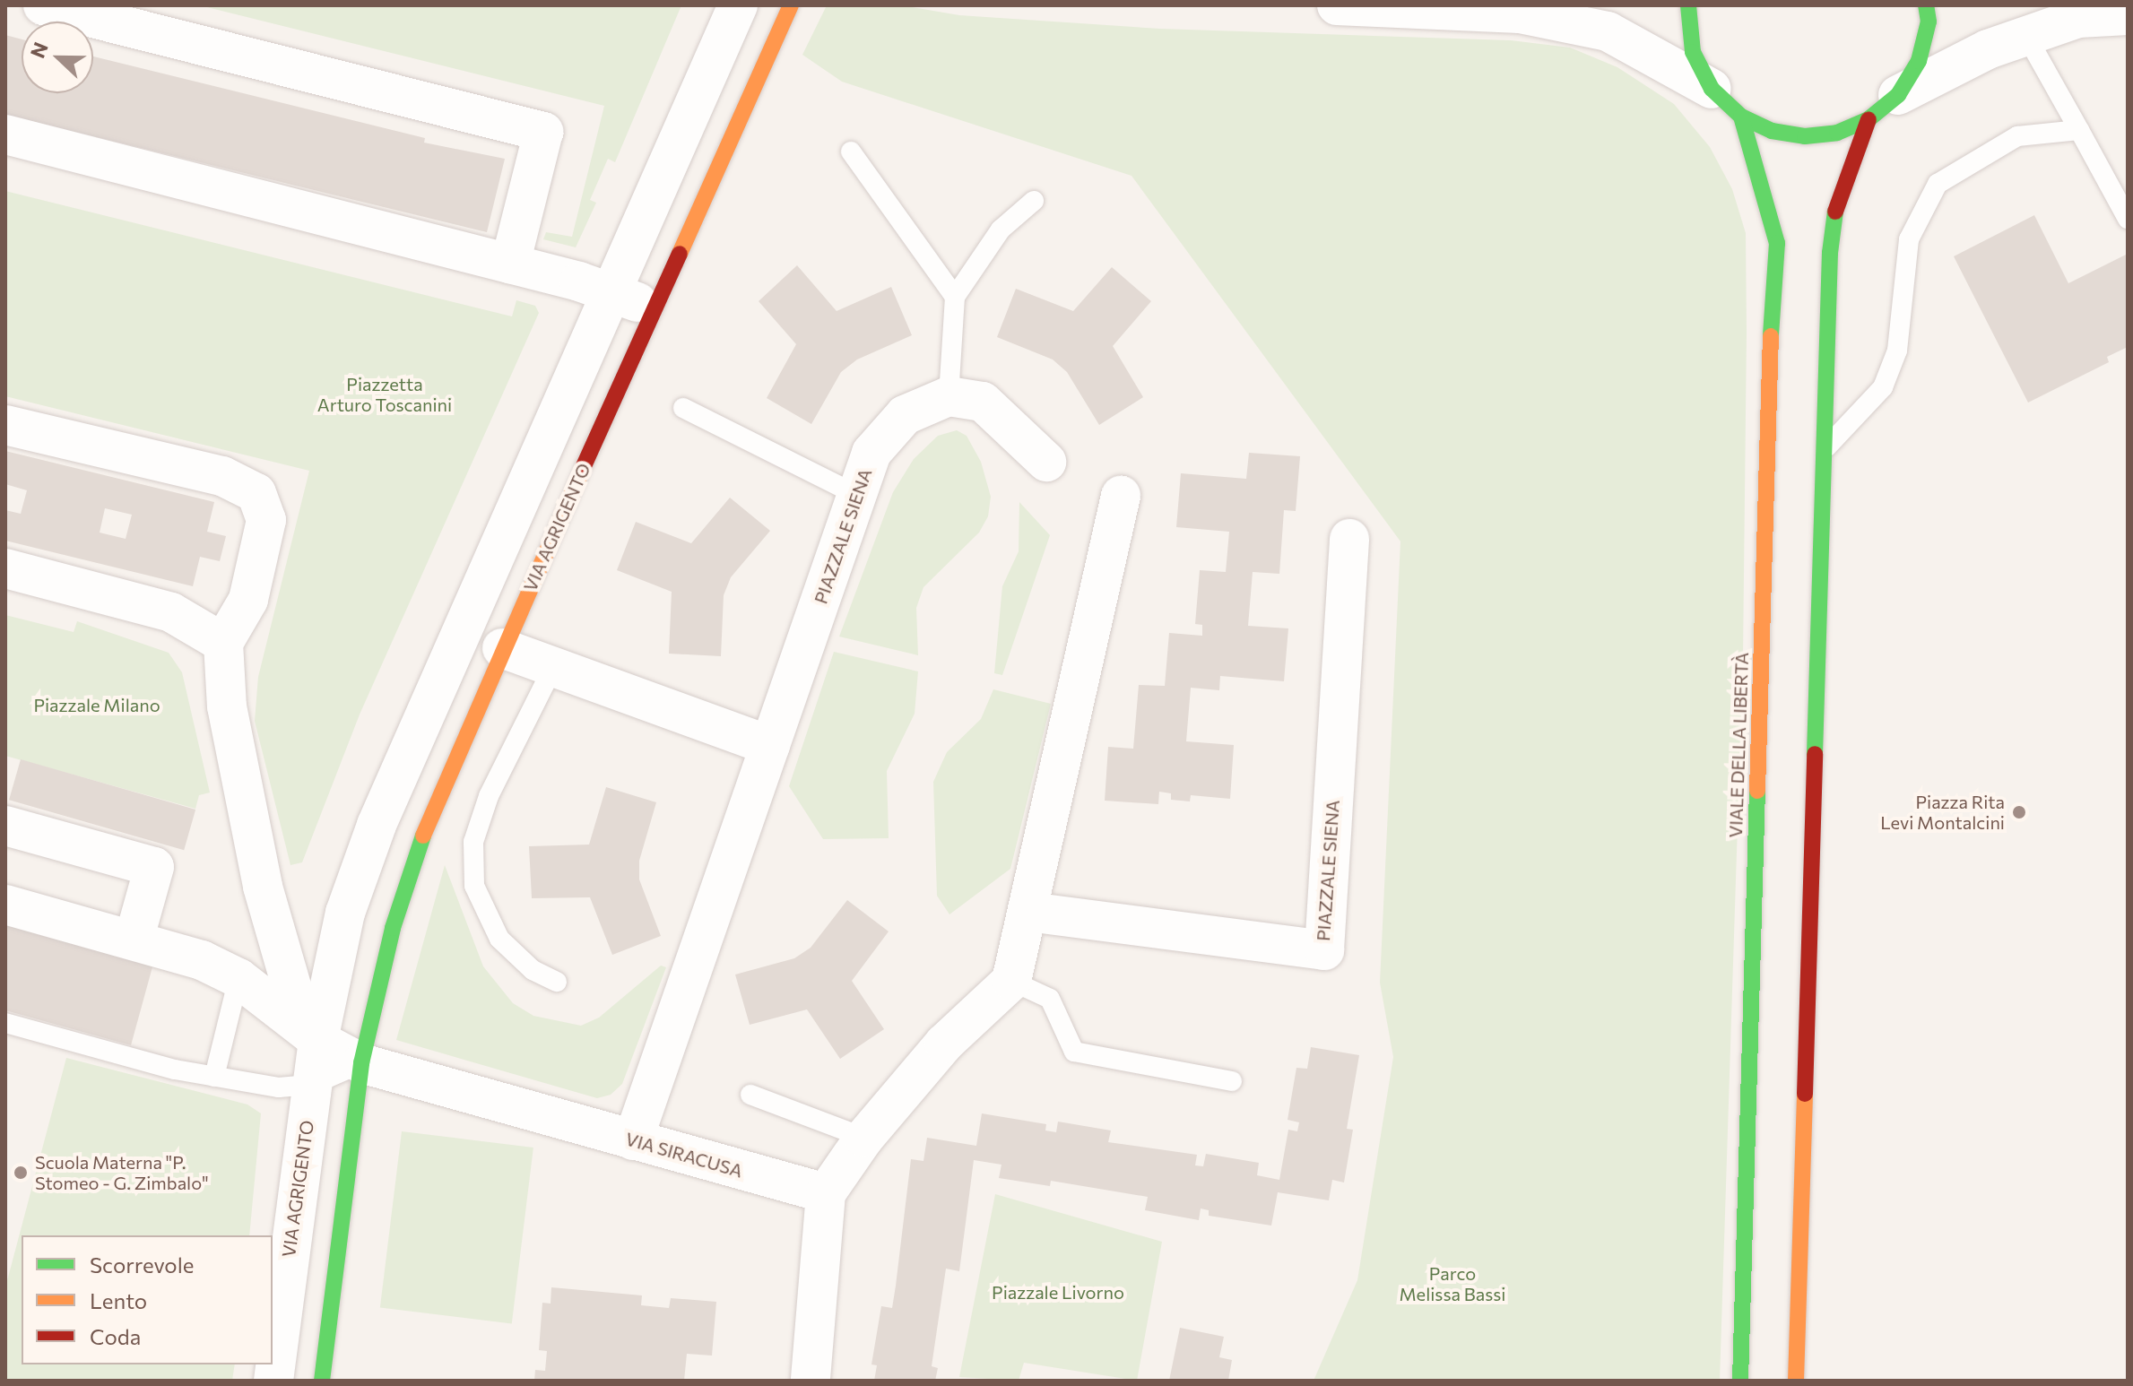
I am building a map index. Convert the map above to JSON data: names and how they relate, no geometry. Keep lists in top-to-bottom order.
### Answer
{
  "streets": {
    "main road": ["VIA AGRIGENTO", "VIALE DELLA LIBERTÀ"],
    "street": ["PIAZZALE SIENA", "VIA SIRACUSA"]
  },
  "crossings": [
    ["VIA AGRIGENTO", "VIA SIRACUSA"],
    ["PIAZZALE SIENA", "VIA SIRACUSA"]
  ],
  "parks": [
    "Piazzetta Arturo Toscanini",
    "Piazzale Milano",
    "Parco Melissa Bassi",
    "Piazzale Livorno"
  ],
  "places": ["Piazza Rita Levi Montalcini", "Scuola Materna \"P. Stomeo - G. Zimbalo\""],
  "legend": ["Scorrevole", "Lento", "Coda"],
  "north": "left"
}
